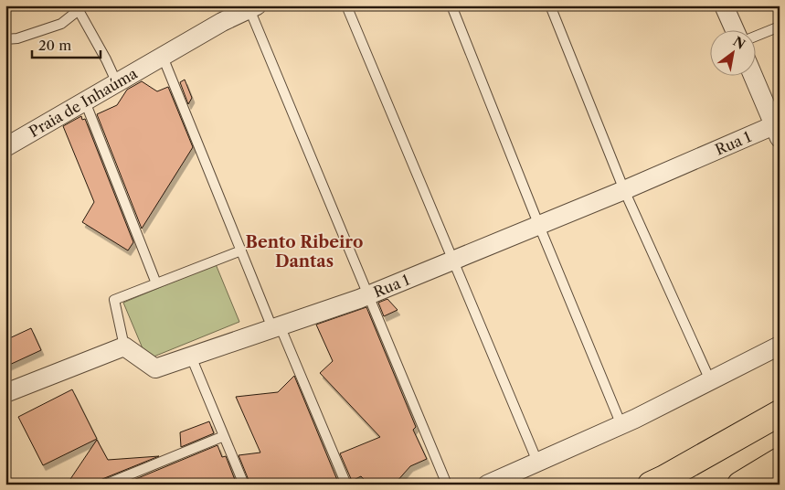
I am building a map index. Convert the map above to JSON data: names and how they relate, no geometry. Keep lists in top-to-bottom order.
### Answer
{
  "streets": {
    "street": ["Praia de Inhaúma", "Rua 1"]
  },
  "districts": ["Bento Ribeiro Dantas"],
  "scale_bar": "20 m",
  "north": "top right"
}
